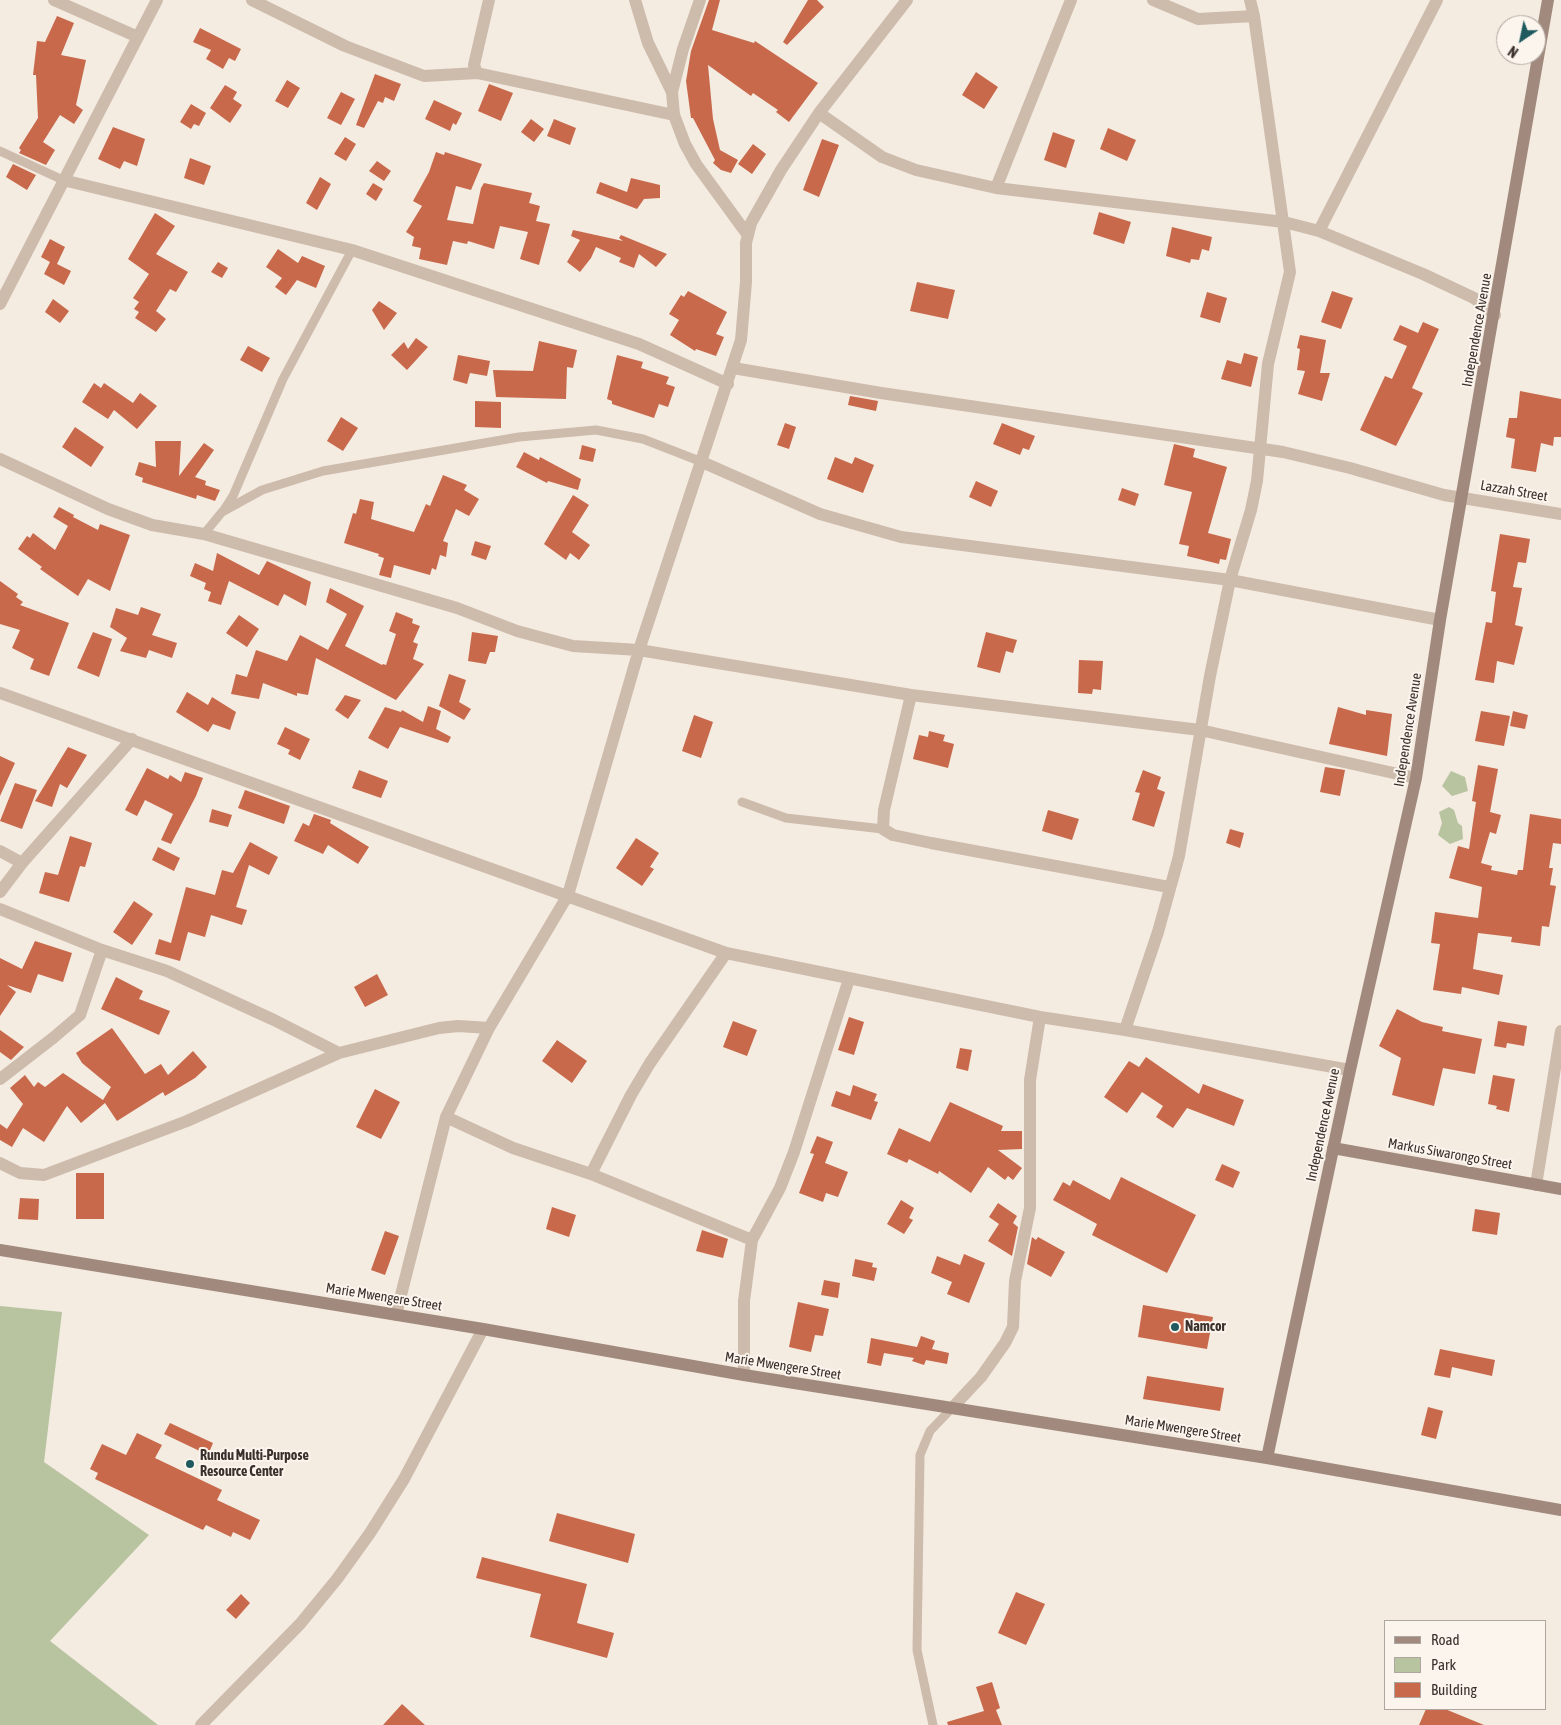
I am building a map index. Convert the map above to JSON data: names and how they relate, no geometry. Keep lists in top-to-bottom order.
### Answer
{
  "streets": {
    "street": [
      "Independence Avenue",
      "Lazzah Street",
      "Markus Siwarongo Street",
      "Marie Mwengere Street"
    ]
  },
  "crossings": [
    ["Independence Avenue", "Lazzah Street"],
    ["Independence Avenue", "Markus Siwarongo Street"],
    ["Independence Avenue", "Marie Mwengere Street"]
  ],
  "places": ["Namcor", "Rundu Multi-Purpose Resource Center"],
  "legend": ["Road", "Park", "Building"],
  "north": "bottom left"
}
